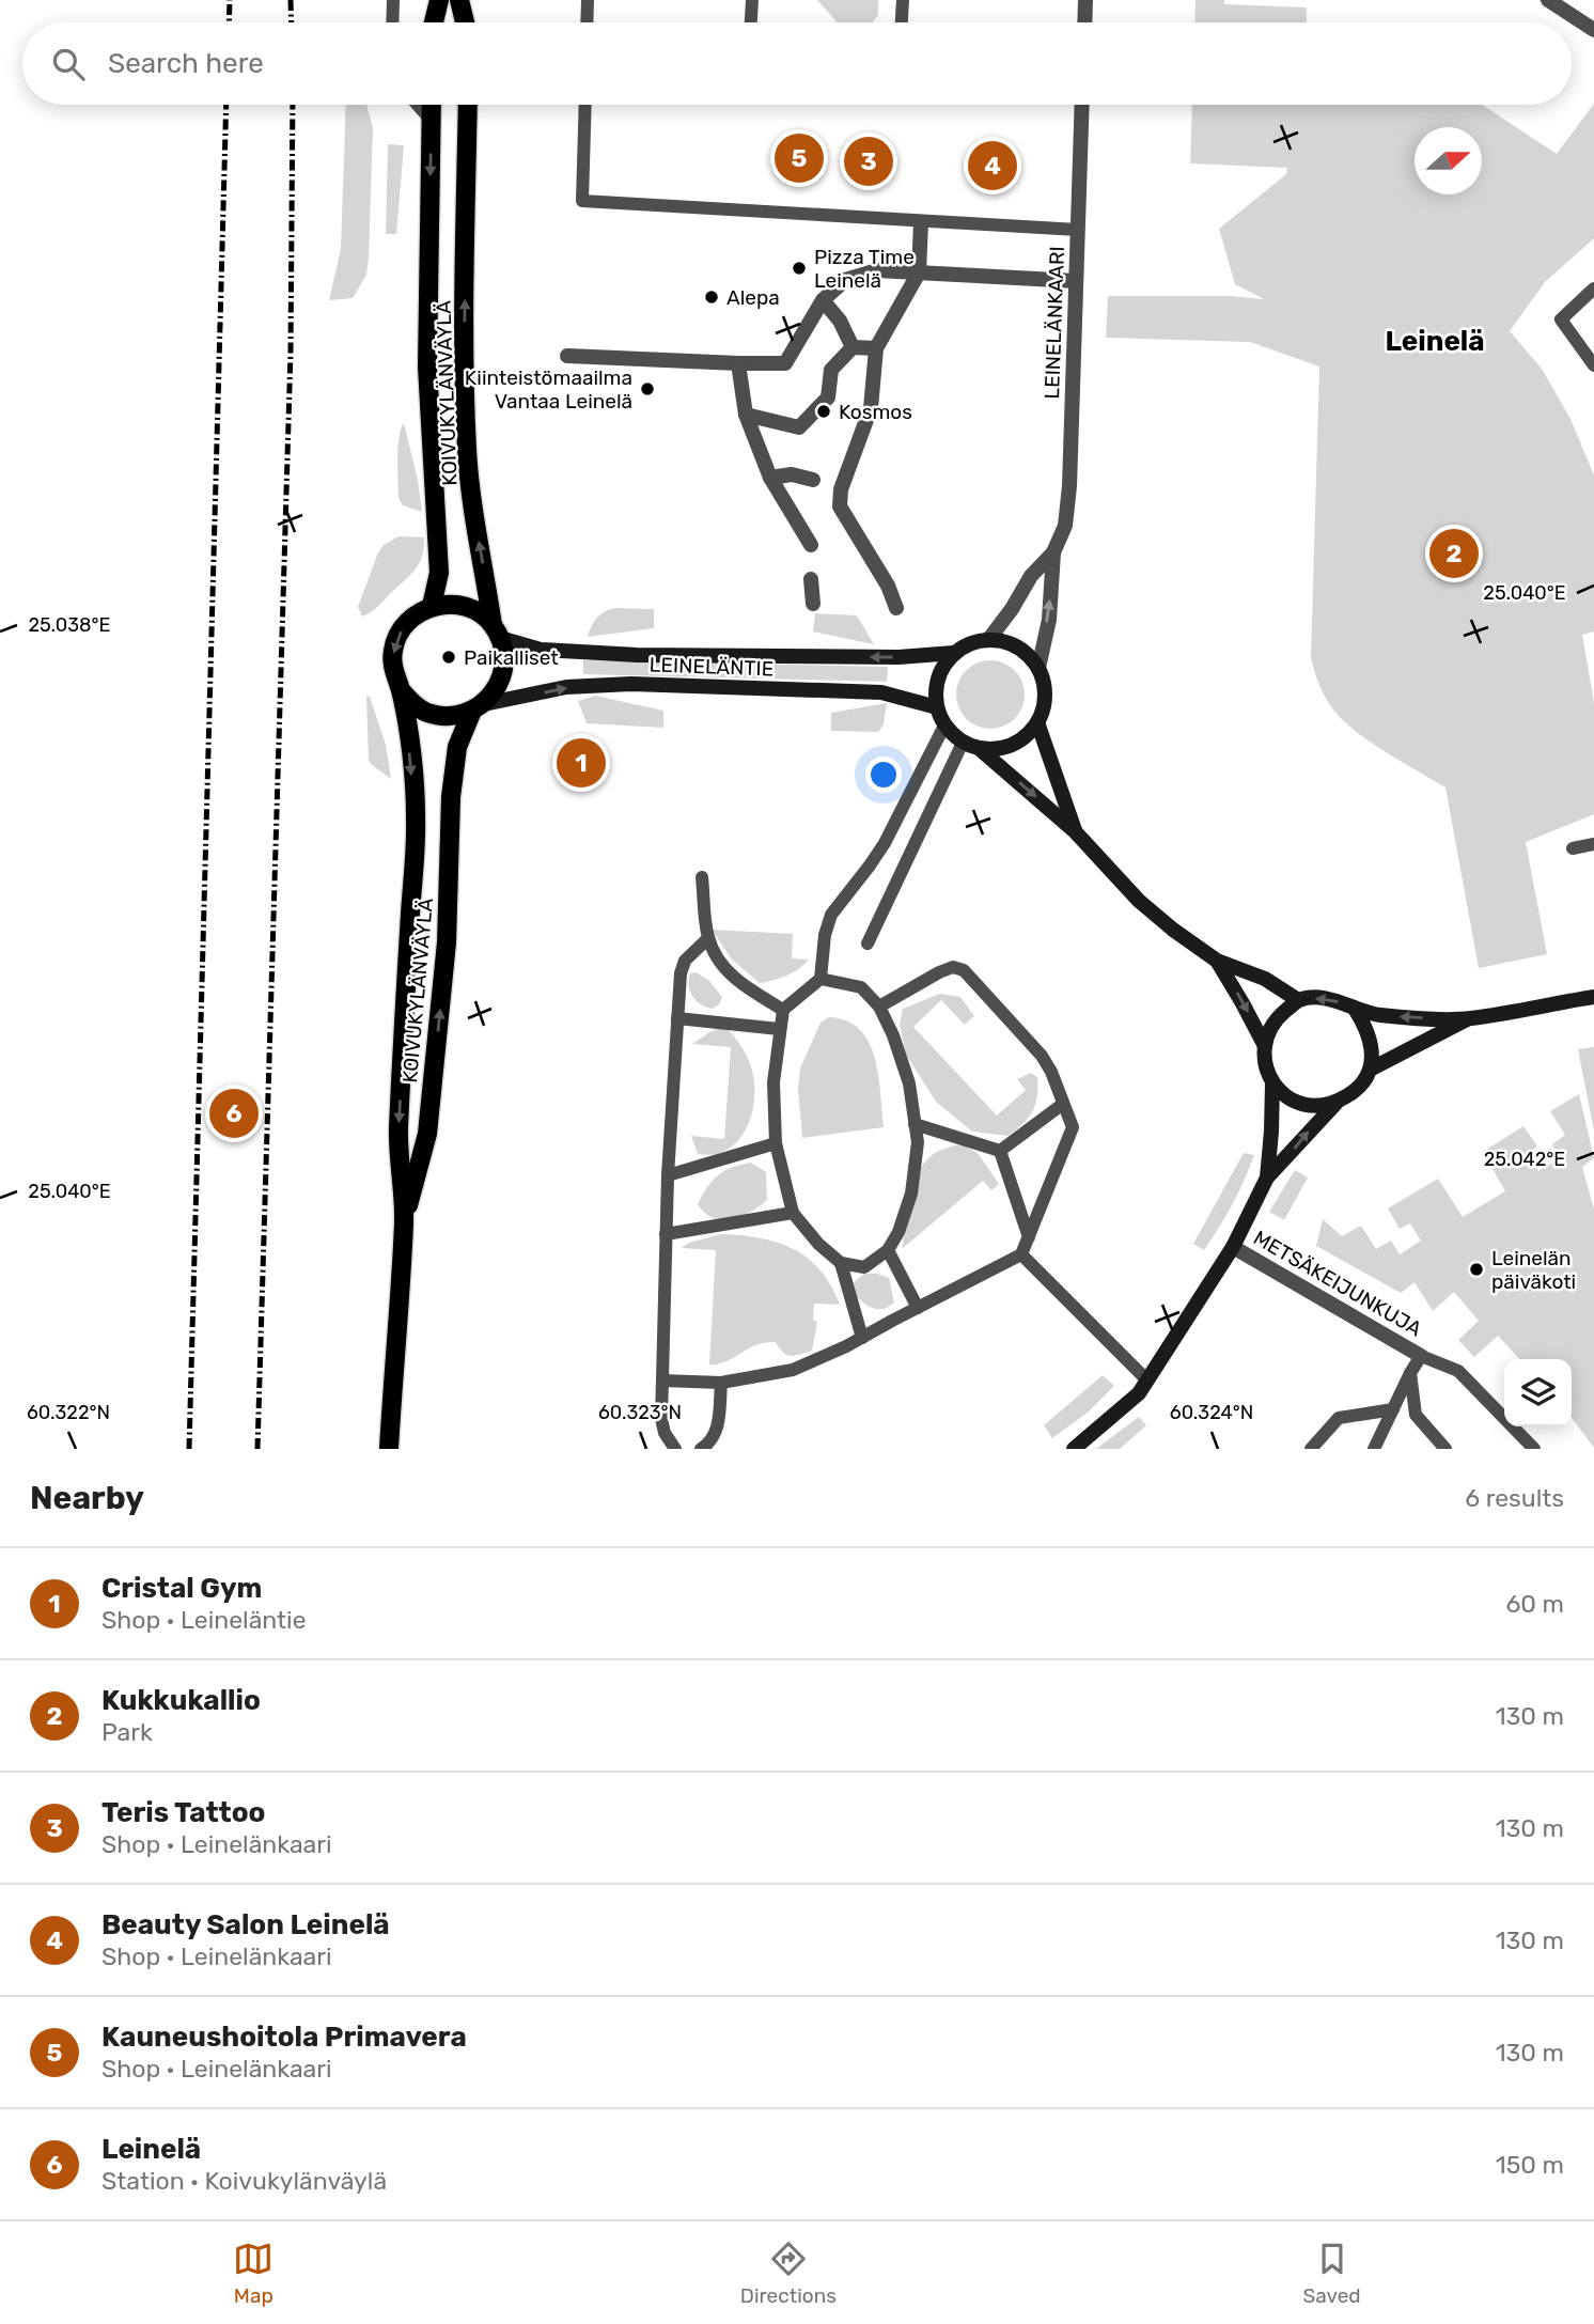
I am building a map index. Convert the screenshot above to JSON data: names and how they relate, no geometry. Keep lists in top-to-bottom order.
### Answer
{
  "streets": {
    "main road": ["KOIVUKYLÄNVÄYLÄ", "LEINELÄNTIE"],
    "street": ["LEINELÄNKAARI", "METSÄKEIJUNKUJA"]
  },
  "crossings": [
    ["LEINELÄNKAARI", "LEINELÄNTIE"],
    ["KOIVUKYLÄNVÄYLÄ", "LEINELÄNTIE"]
  ],
  "districts": ["Leinelä"],
  "places": [
    "Pizza Time Leinelä",
    "Alepa",
    "Kiinteistömaailma Vantaa Leinelä",
    "Kosmos",
    "Paikalliset",
    "Leinelän päiväkoti"
  ],
  "north": "right",
  "page": {
    "search": "Search here",
    "pins": [
      "5",
      "3",
      "4",
      "2",
      "1",
      "6"
    ],
    "heading": ["Nearby", "6 results"],
    "list": [
      {
        "mark": "1",
        "name": "Cristal Gym",
        "note": "Shop · Leineläntie",
        "value": "60 m"
      },
      {
        "mark": "2",
        "name": "Kukkukallio",
        "note": "Park",
        "value": "130 m"
      },
      {
        "mark": "3",
        "name": "Teris Tattoo",
        "note": "Shop · Leinelänkaari",
        "value": "130 m"
      },
      {
        "mark": "4",
        "name": "Beauty Salon Leinelä",
        "note": "Shop · Leinelänkaari",
        "value": "130 m"
      },
      {
        "mark": "5",
        "name": "Kauneushoitola Primavera",
        "note": "Shop · Leinelänkaari",
        "value": "130 m"
      },
      {
        "mark": "6",
        "name": "Leinelä",
        "note": "Station · Koivukylänväylä",
        "value": "150 m"
      }
    ],
    "nav": ["Map", "Directions", "Saved"]
  },
  "coordinates": [
    "25.040°E",
    "25.038°E",
    "25.042°E",
    "60.322°N",
    "60.323°N",
    "60.324°N"
  ]
}
